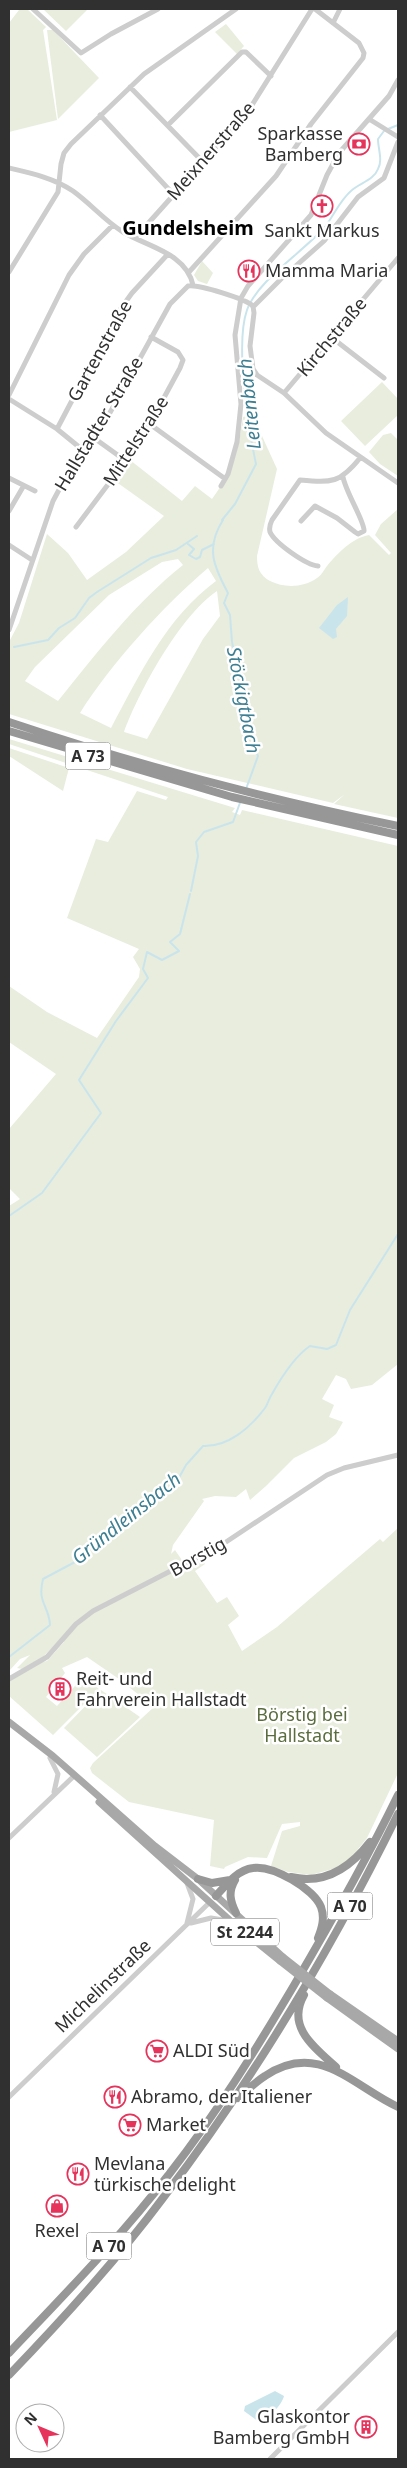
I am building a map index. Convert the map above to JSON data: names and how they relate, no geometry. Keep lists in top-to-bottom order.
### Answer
{
  "streets": {
    "highway": ["A 73", "A 70"],
    "main road": ["St 2244", "Michelinstraße"],
    "street": [
      "Meixnerstraße",
      "Kirchstraße",
      "Gartenstraße",
      "Hallstadter Straße",
      "Mittelstraße",
      "Borstig"
    ]
  },
  "crossings": [
    ["Hallstadter Straße", "Mittelstraße"],
    ["St 2244", "Michelinstraße"]
  ],
  "districts": ["Gundelsheim"],
  "water": ["Leitenbach", "Stöckigtbach", "Gründleinsbach"],
  "parks": ["Börstig bei Hallstadt"],
  "places": {
    "bank": ["Sparkasse Bamberg"],
    "church": ["Sankt Markus"],
    "restaurant": ["Mamma Maria", "Abramo, der Italiener", "Mevlana türkische delight"],
    "building": ["Reit- und Fahrverein Hallstadt", "Glaskontor Bamberg GmbH"],
    "supermarket": ["ALDI Süd", "Market"],
    "shop": ["Rexel"]
  },
  "north": "top left"
}
